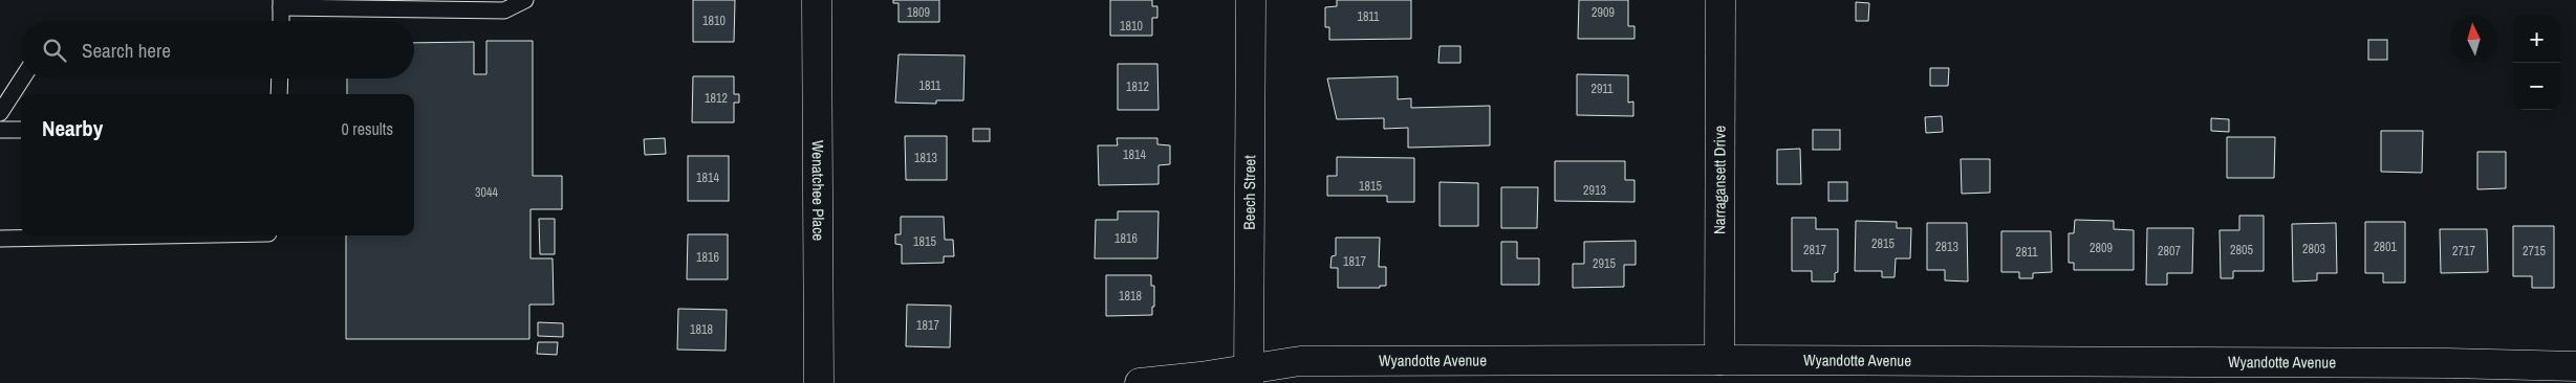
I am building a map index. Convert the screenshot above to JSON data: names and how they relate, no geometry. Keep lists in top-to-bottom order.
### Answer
{
  "streets": {
    "street": [
      "Narragansett Drive",
      "Wenatchee Place",
      "Beech Street",
      "Wyandotte Avenue"
    ]
  },
  "crossings": [
    ["Narragansett Drive", "Wyandotte Avenue"],
    ["Beech Street", "Wyandotte Avenue"]
  ],
  "house_numbers": [
    "1809",
    "2909",
    "1811",
    "1810",
    "1810",
    "1811",
    "1812",
    "2911",
    "1812",
    "1814",
    "1813",
    "1814",
    "1815",
    "2913",
    "3044",
    "1816",
    "1815",
    "2815",
    "2813",
    "2801",
    "2809",
    "2803",
    "2817",
    "2805",
    "2807",
    "2717",
    "2715",
    "2811",
    "1816",
    "1817",
    "2915",
    "1818",
    "1817",
    "1818"
  ],
  "north": "top",
  "page": {
    "map_buttons": ["+", "−"],
    "search": "Search here",
    "heading": ["Nearby", "0 results"]
  }
}
